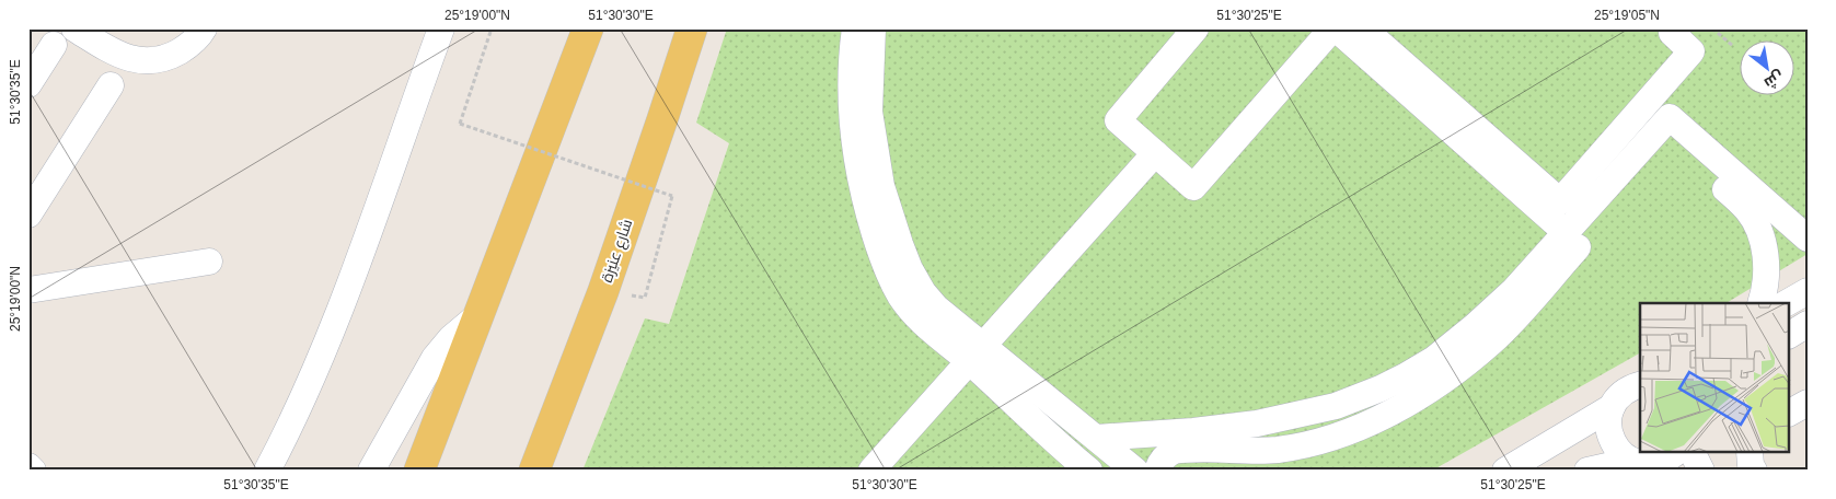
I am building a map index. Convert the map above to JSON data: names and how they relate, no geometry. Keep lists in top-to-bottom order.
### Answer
{
  "streets": {
    "main road": ["شارع عنيزة"]
  },
  "north": "bottom right",
  "coordinates": [
    "25°19'00\"N",
    "51°30'30\"E",
    "51°30'25\"E",
    "25°19'05\"N",
    "51°30'35\"E"
  ]
}
